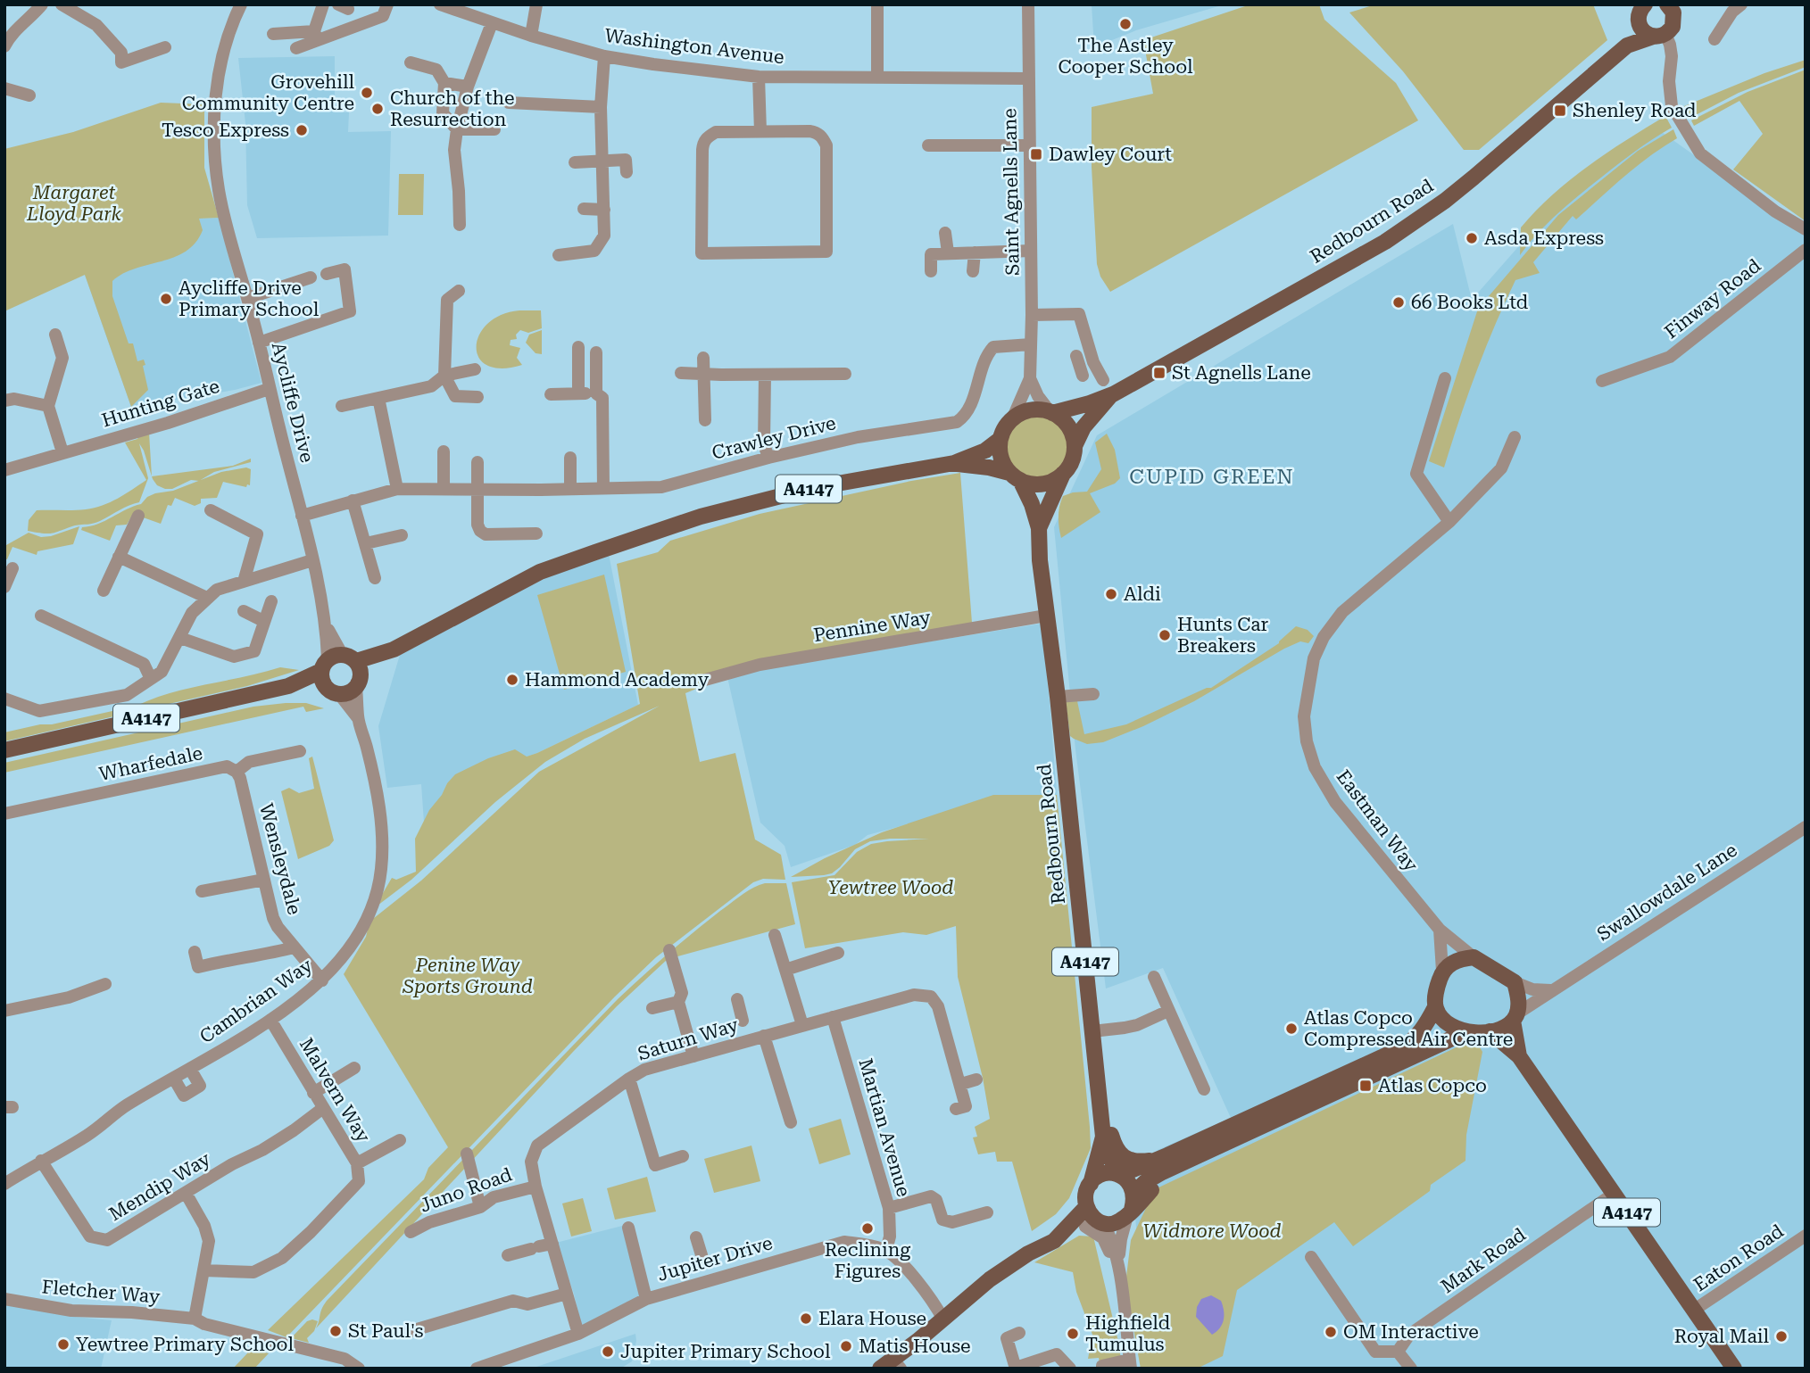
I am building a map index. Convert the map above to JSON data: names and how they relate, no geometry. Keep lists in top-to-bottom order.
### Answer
{
  "streets": {
    "main road": ["Redbourn Road", "A4147"],
    "street": [
      "Washington Avenue",
      "Saint Agnells Lane",
      "Finway Road",
      "Aycliffe Drive",
      "Hunting Gate",
      "Crawley Drive",
      "Pennine Way",
      "Wharfedale",
      "Eastman Way",
      "Wensleydale",
      "Swallowdale Lane",
      "Cambrian Way",
      "Saturn Way",
      "Malvern Way",
      "Martian Avenue",
      "Mendip Way",
      "Juno Road",
      "Eaton Road",
      "Jupiter Drive",
      "Mark Road",
      "Fletcher Way"
    ]
  },
  "crossings": [
    ["Washington Avenue", "Saint Agnells Lane"],
    ["Saint Agnells Lane", "Redbourn Road"],
    ["Saint Agnells Lane", "Crawley Drive"],
    ["Saint Agnells Lane", "A4147"],
    ["Redbourn Road", "A4147"],
    ["Redbourn Road", "Pennine Way"],
    ["Aycliffe Drive", "Hunting Gate"],
    ["Aycliffe Drive", "Crawley Drive"],
    ["Aycliffe Drive", "A4147"],
    ["Aycliffe Drive", "Cambrian Way"],
    ["A4147", "Eastman Way"],
    ["A4147", "Swallowdale Lane"],
    ["A4147", "Cambrian Way"],
    ["A4147", "Eaton Road"],
    ["A4147", "Mark Road"],
    ["Wharfedale", "Wensleydale"],
    ["Eastman Way", "Swallowdale Lane"],
    ["Wensleydale", "Cambrian Way"],
    ["Cambrian Way", "Malvern Way"],
    ["Cambrian Way", "Mendip Way"],
    ["Saturn Way", "Martian Avenue"],
    ["Saturn Way", "Juno Road"],
    ["Saturn Way", "Jupiter Drive"],
    ["Malvern Way", "Mendip Way"],
    ["Martian Avenue", "Jupiter Drive"]
  ],
  "districts": ["CUPID GREEN"],
  "parks": [
    "Margaret Lloyd Park",
    "Yewtree Wood",
    "Penine Way Sports Ground",
    "Widmore Wood"
  ],
  "places": {
    "other": [
      "The Astley Cooper School",
      "Grovehill Community Centre",
      "Church of the Resurrection",
      "Tesco Express",
      "Asda Express",
      "Aycliffe Drive Primary School",
      "66 Books Ltd",
      "Aldi",
      "Hunts Car Breakers",
      "Hammond Academy",
      "Atlas Copco Compressed Air Centre",
      "Reclining Figures",
      "Elara House",
      "St Paul's",
      "OM Interactive",
      "Highfield Tumulus",
      "Royal Mail",
      "Yewtree Primary School",
      "Matis House",
      "Jupiter Primary School"
    ],
    "transit": [
      "Shenley Road",
      "Dawley Court",
      "St Agnells Lane",
      "Atlas Copco"
    ]
  }
}
